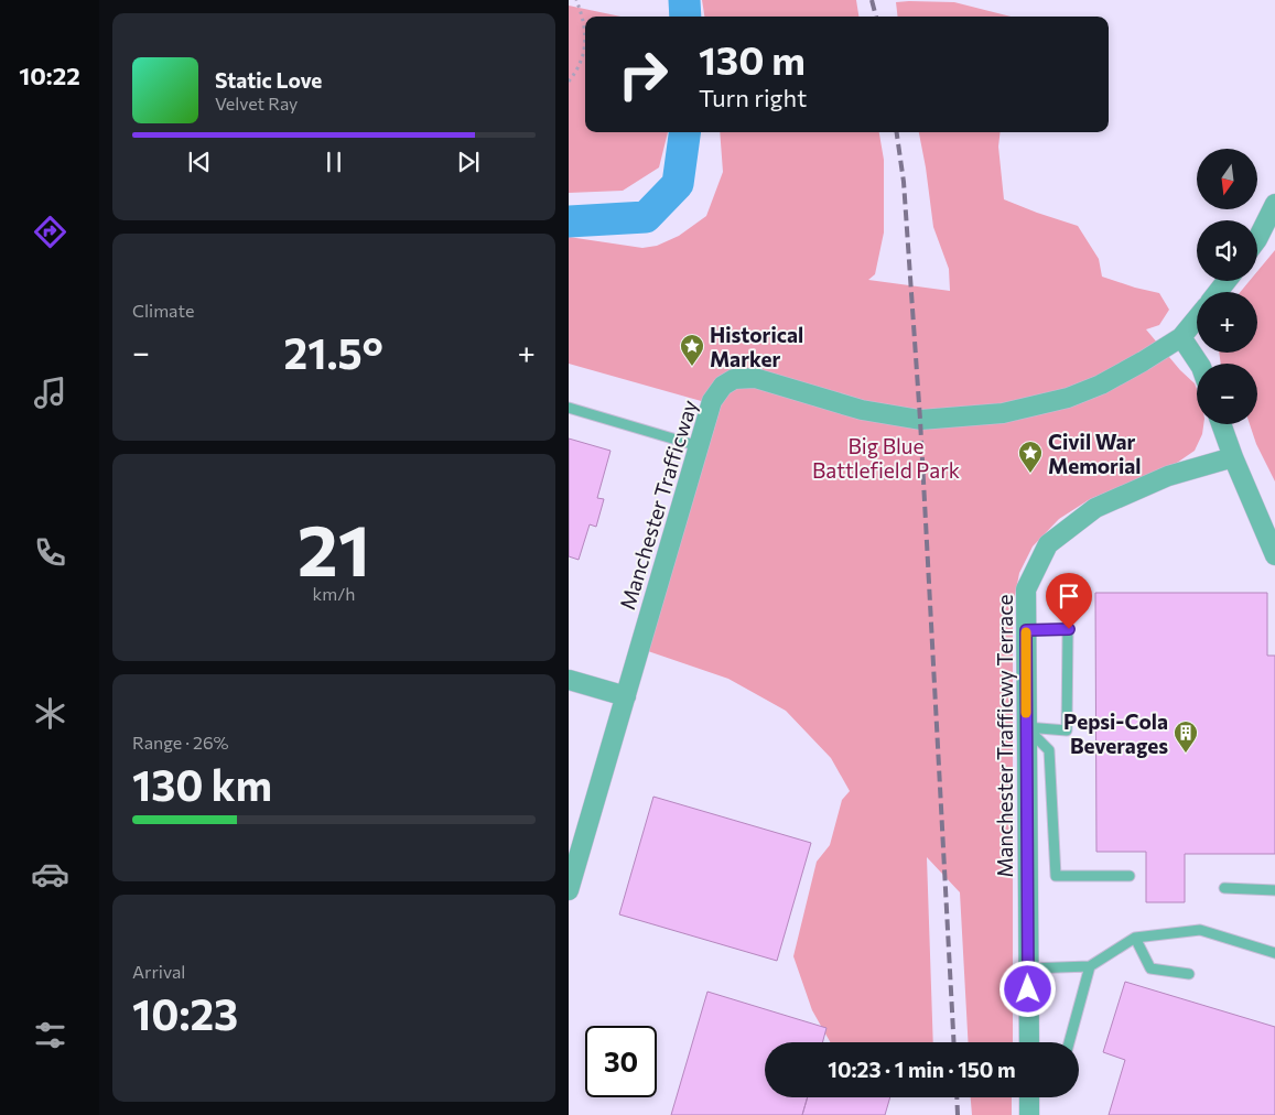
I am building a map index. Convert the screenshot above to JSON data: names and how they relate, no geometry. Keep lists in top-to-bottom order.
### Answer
{
  "streets": {
    "street": ["Manchester Trafficway", "Manchester Trafficwy Terrace"]
  },
  "parks": ["Big Blue Battlefield Park"],
  "places": {
    "place": ["Historical Marker", "Civil War Memorial"],
    "building": ["Pepsi-Cola Beverages"]
  },
  "north": "bottom",
  "page": {
    "tabs": "10:22",
    "turn": ["130 m", "Turn right"],
    "song": ["Static Love", "Velvet Ray"],
    "map_buttons": ["+", "−"],
    "tile": [
      "Climate",
      ["21", "km/h"],
      ["Range · 26%", "130 km"],
      ["Arrival", "10:23"]
    ],
    "heat": ["−", "21.5°", "+"],
    "limit": "30",
    "trip": "10:23 · 1 min · 150 m"
  }
}
